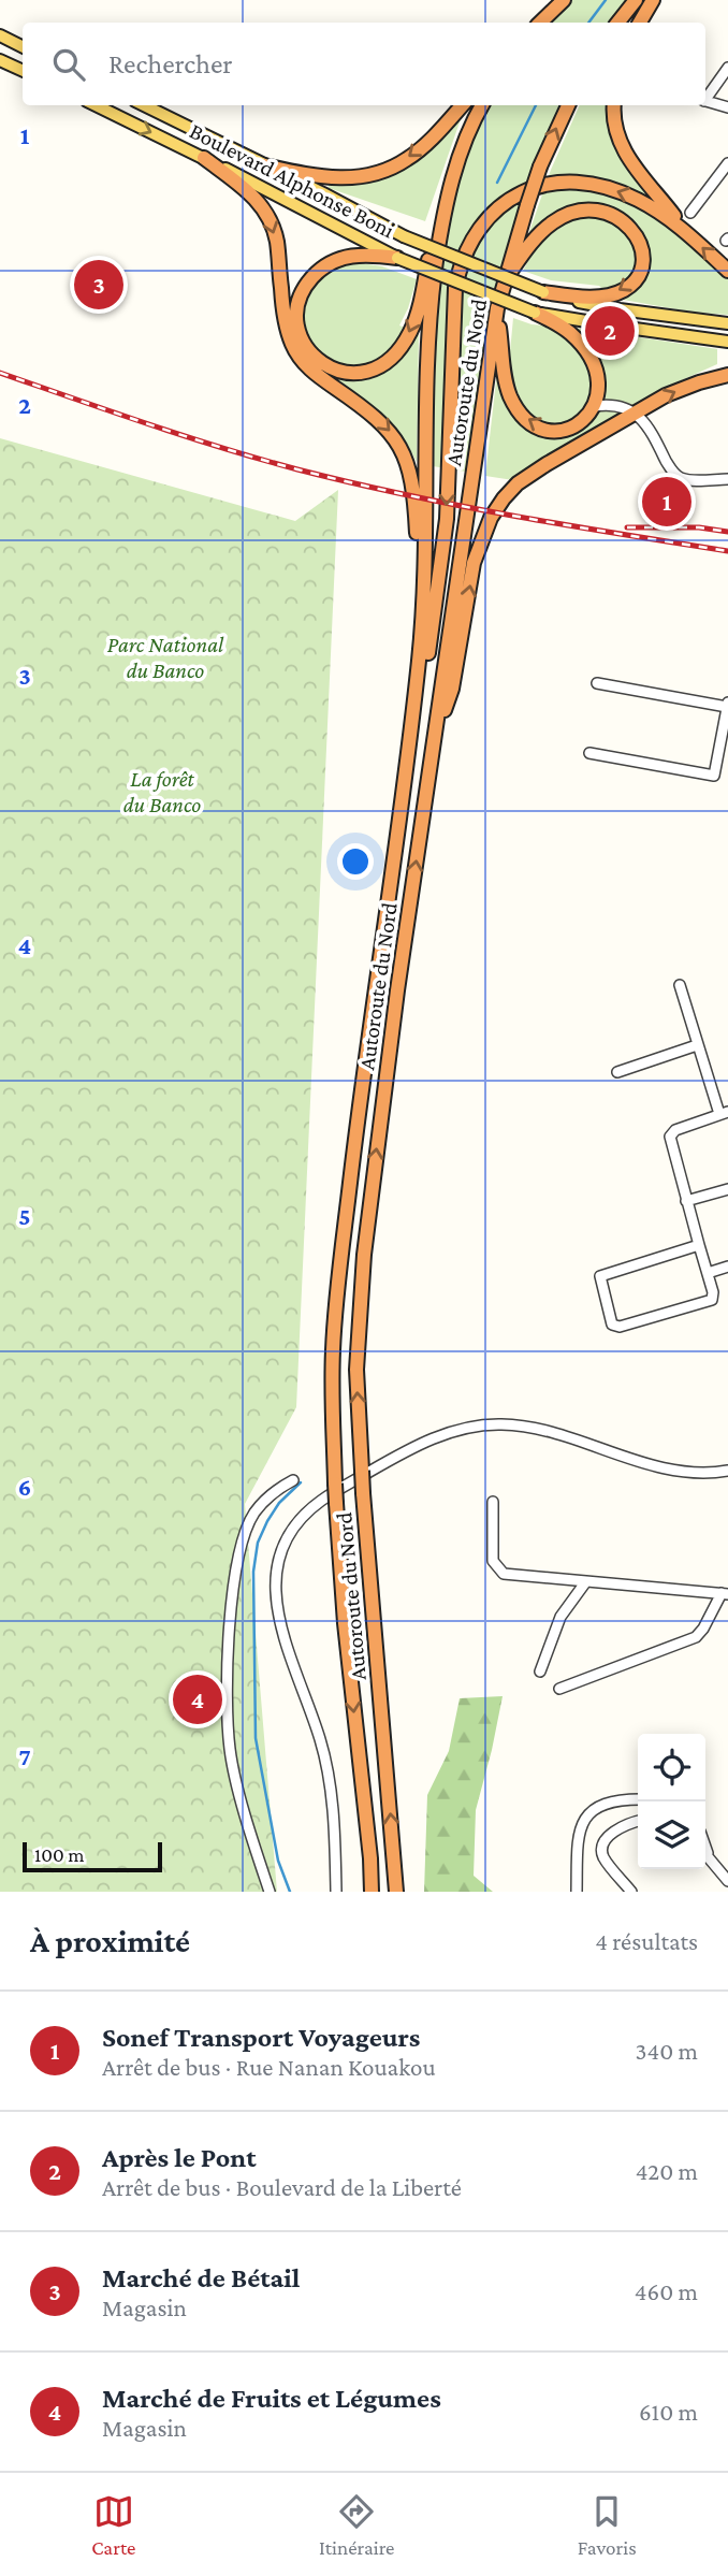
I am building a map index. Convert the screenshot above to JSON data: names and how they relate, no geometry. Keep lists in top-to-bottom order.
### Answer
{
  "streets": {
    "highway": ["Autoroute du Nord"],
    "main road": ["Boulevard Alphonse Boni"]
  },
  "parks": ["Parc National du Banco", "La forêt du Banco"],
  "scale_bar": "100 m",
  "page": {
    "search": "Rechercher",
    "pins": [
      "3",
      "2",
      "1",
      "4"
    ],
    "scale": "100 m",
    "heading": ["À proximité", "4 résultats"],
    "list": [
      {
        "mark": "1",
        "name": "Sonef Transport Voyageurs",
        "note": "Arrêt de bus · Rue Nanan Kouakou",
        "value": "340 m"
      },
      {
        "mark": "2",
        "name": "Après le Pont",
        "note": "Arrêt de bus · Boulevard de la Liberté",
        "value": "420 m"
      },
      {
        "mark": "3",
        "name": "Marché de Bétail",
        "note": "Magasin",
        "value": "460 m"
      },
      {
        "mark": "4",
        "name": "Marché de Fruits et Légumes",
        "note": "Magasin",
        "value": "610 m"
      }
    ],
    "nav": ["Carte", "Itinéraire", "Favoris"]
  },
  "grid": {
    "rows": [
      "1",
      "2",
      "3",
      "4",
      "5",
      "6",
      "7"
    ]
  }
}
